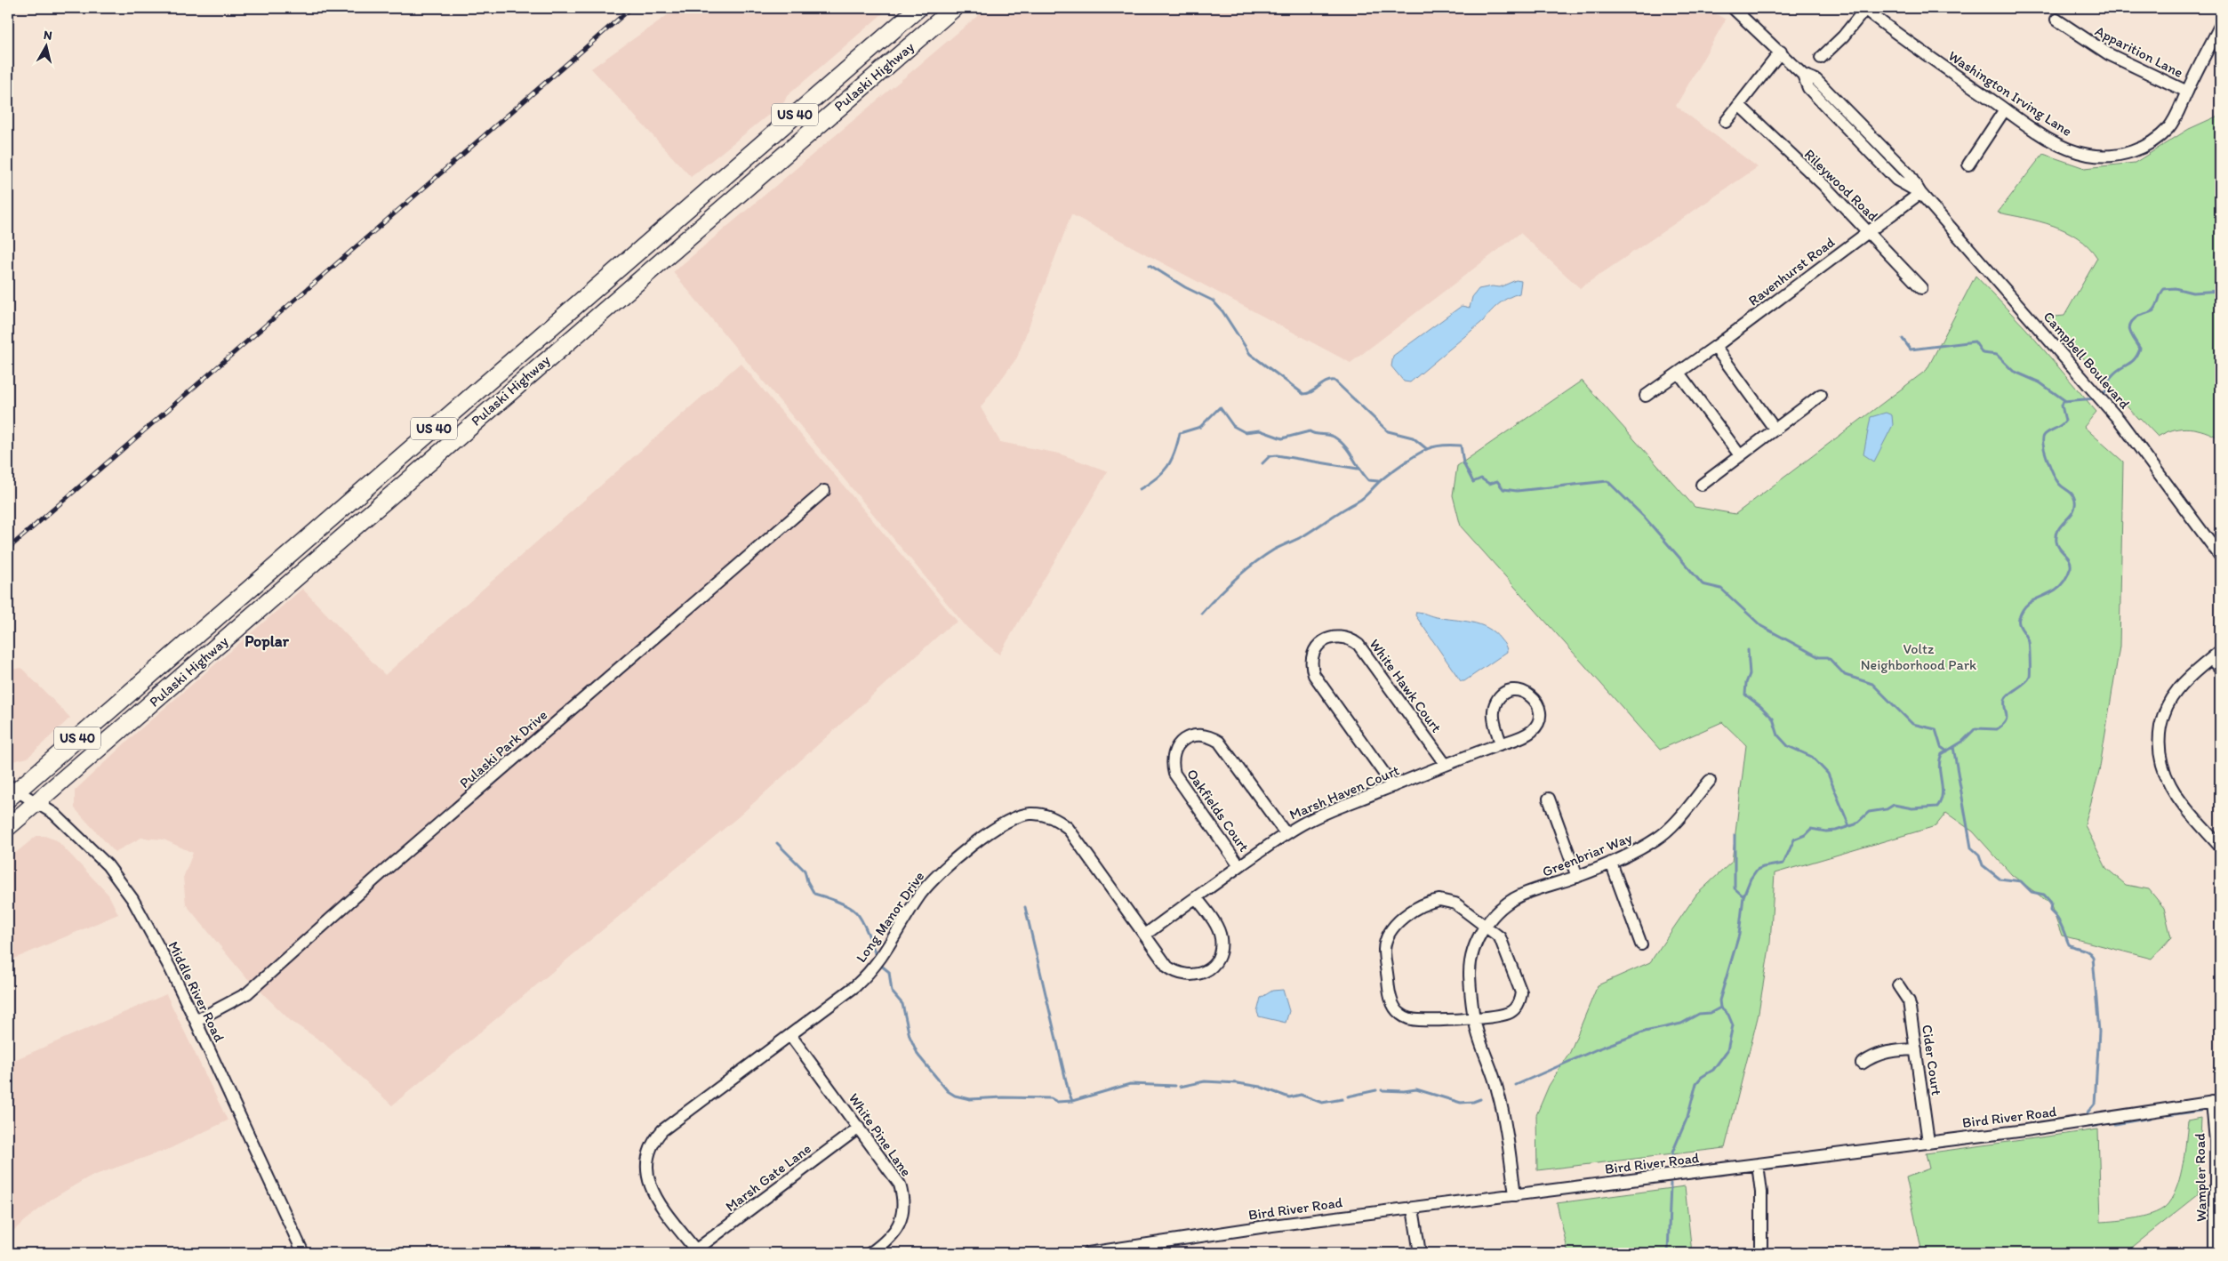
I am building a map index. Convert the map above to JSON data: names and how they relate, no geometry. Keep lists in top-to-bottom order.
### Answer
{
  "streets": {
    "highway": ["Pulaski Highway", "US 40"],
    "street": [
      "Apparition Lane",
      "Washington Irving Lane",
      "Rileywood Road",
      "Ravenhurst Road",
      "Campbell Boulevard",
      "White Hawk Court",
      "Pulaski Park Drive",
      "Marsh Haven Court",
      "Oakfields Court",
      "Greenbriar Way",
      "Long Manor Drive",
      "Middle River Road",
      "Cider Court",
      "Bird River Road",
      "White Pine Lane",
      "Marsh Gate Lane",
      "Wampler Road"
    ]
  },
  "crossings": [
    ["Apparition Lane", "Washington Irving Lane"],
    ["Pulaski Highway", "Middle River Road"],
    ["Rileywood Road", "Ravenhurst Road"],
    ["Ravenhurst Road", "Campbell Boulevard"],
    ["White Hawk Court", "Marsh Haven Court"],
    ["Pulaski Park Drive", "Middle River Road"],
    ["Marsh Haven Court", "Oakfields Court"],
    ["Marsh Haven Court", "Long Manor Drive"],
    ["Greenbriar Way", "Bird River Road"],
    ["Long Manor Drive", "White Pine Lane"],
    ["Long Manor Drive", "Marsh Gate Lane"],
    ["Cider Court", "Bird River Road"],
    ["Bird River Road", "Wampler Road"],
    ["White Pine Lane", "Marsh Gate Lane"]
  ],
  "districts": ["Poplar"],
  "parks": ["Voltz Neighborhood Park"],
  "north": "top"
}
